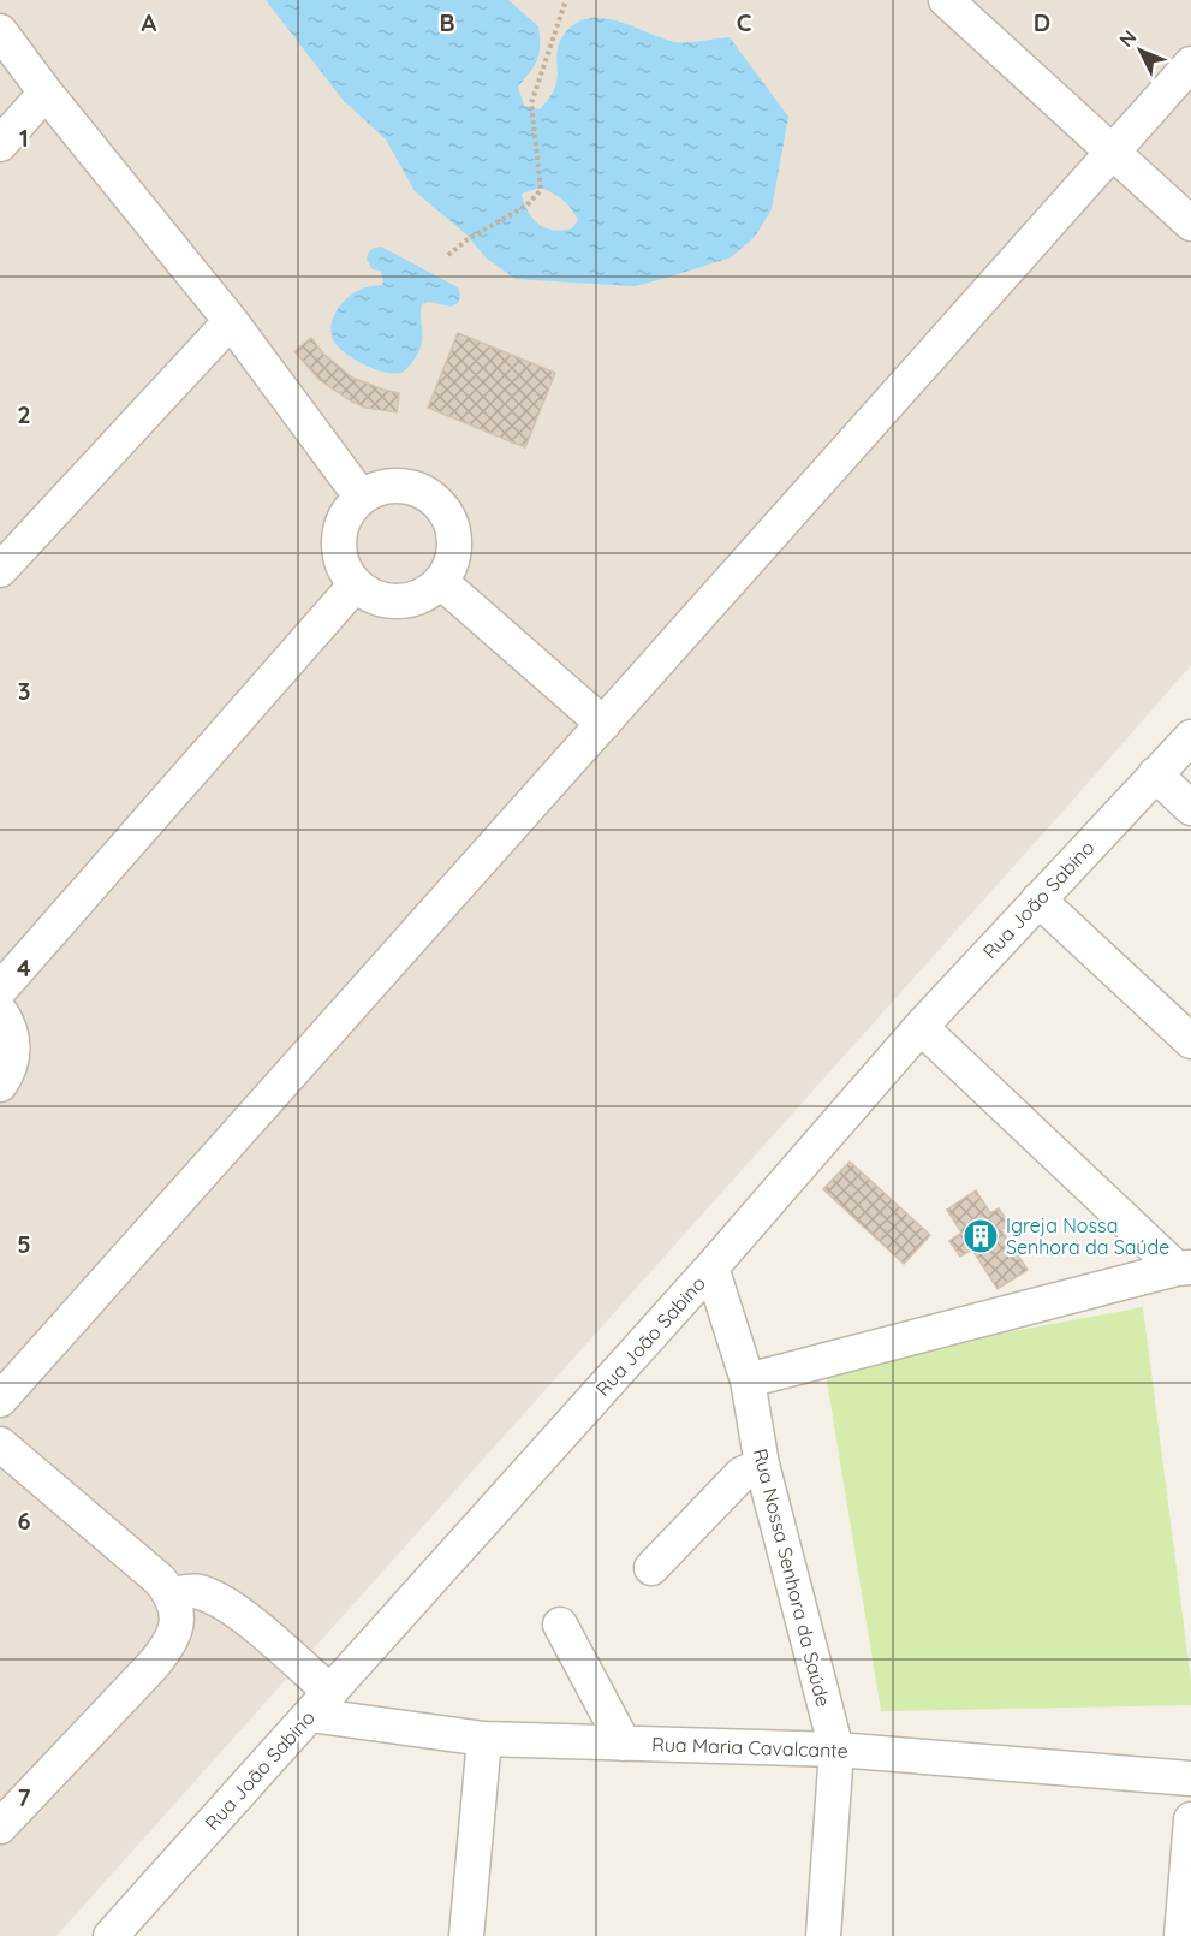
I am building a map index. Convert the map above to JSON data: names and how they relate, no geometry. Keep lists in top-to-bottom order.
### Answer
{
  "streets": {
    "street": ["Rua João Sabino", "Rua Nossa Senhora da Saúde", "Rua Maria Cavalcante"]
  },
  "crossings": [
    ["Rua João Sabino", "Rua Nossa Senhora da Saúde"],
    ["Rua João Sabino", "Rua Maria Cavalcante"],
    ["Rua Nossa Senhora da Saúde", "Rua Maria Cavalcante"]
  ],
  "places": {
    "building": ["Igreja Nossa Senhora da Saúde"]
  },
  "north": "top left",
  "grid": {
    "columns": [
      "A",
      "B",
      "C",
      "D"
    ],
    "rows": [
      "1",
      "2",
      "3",
      "4",
      "5",
      "6",
      "7"
    ]
  }
}
